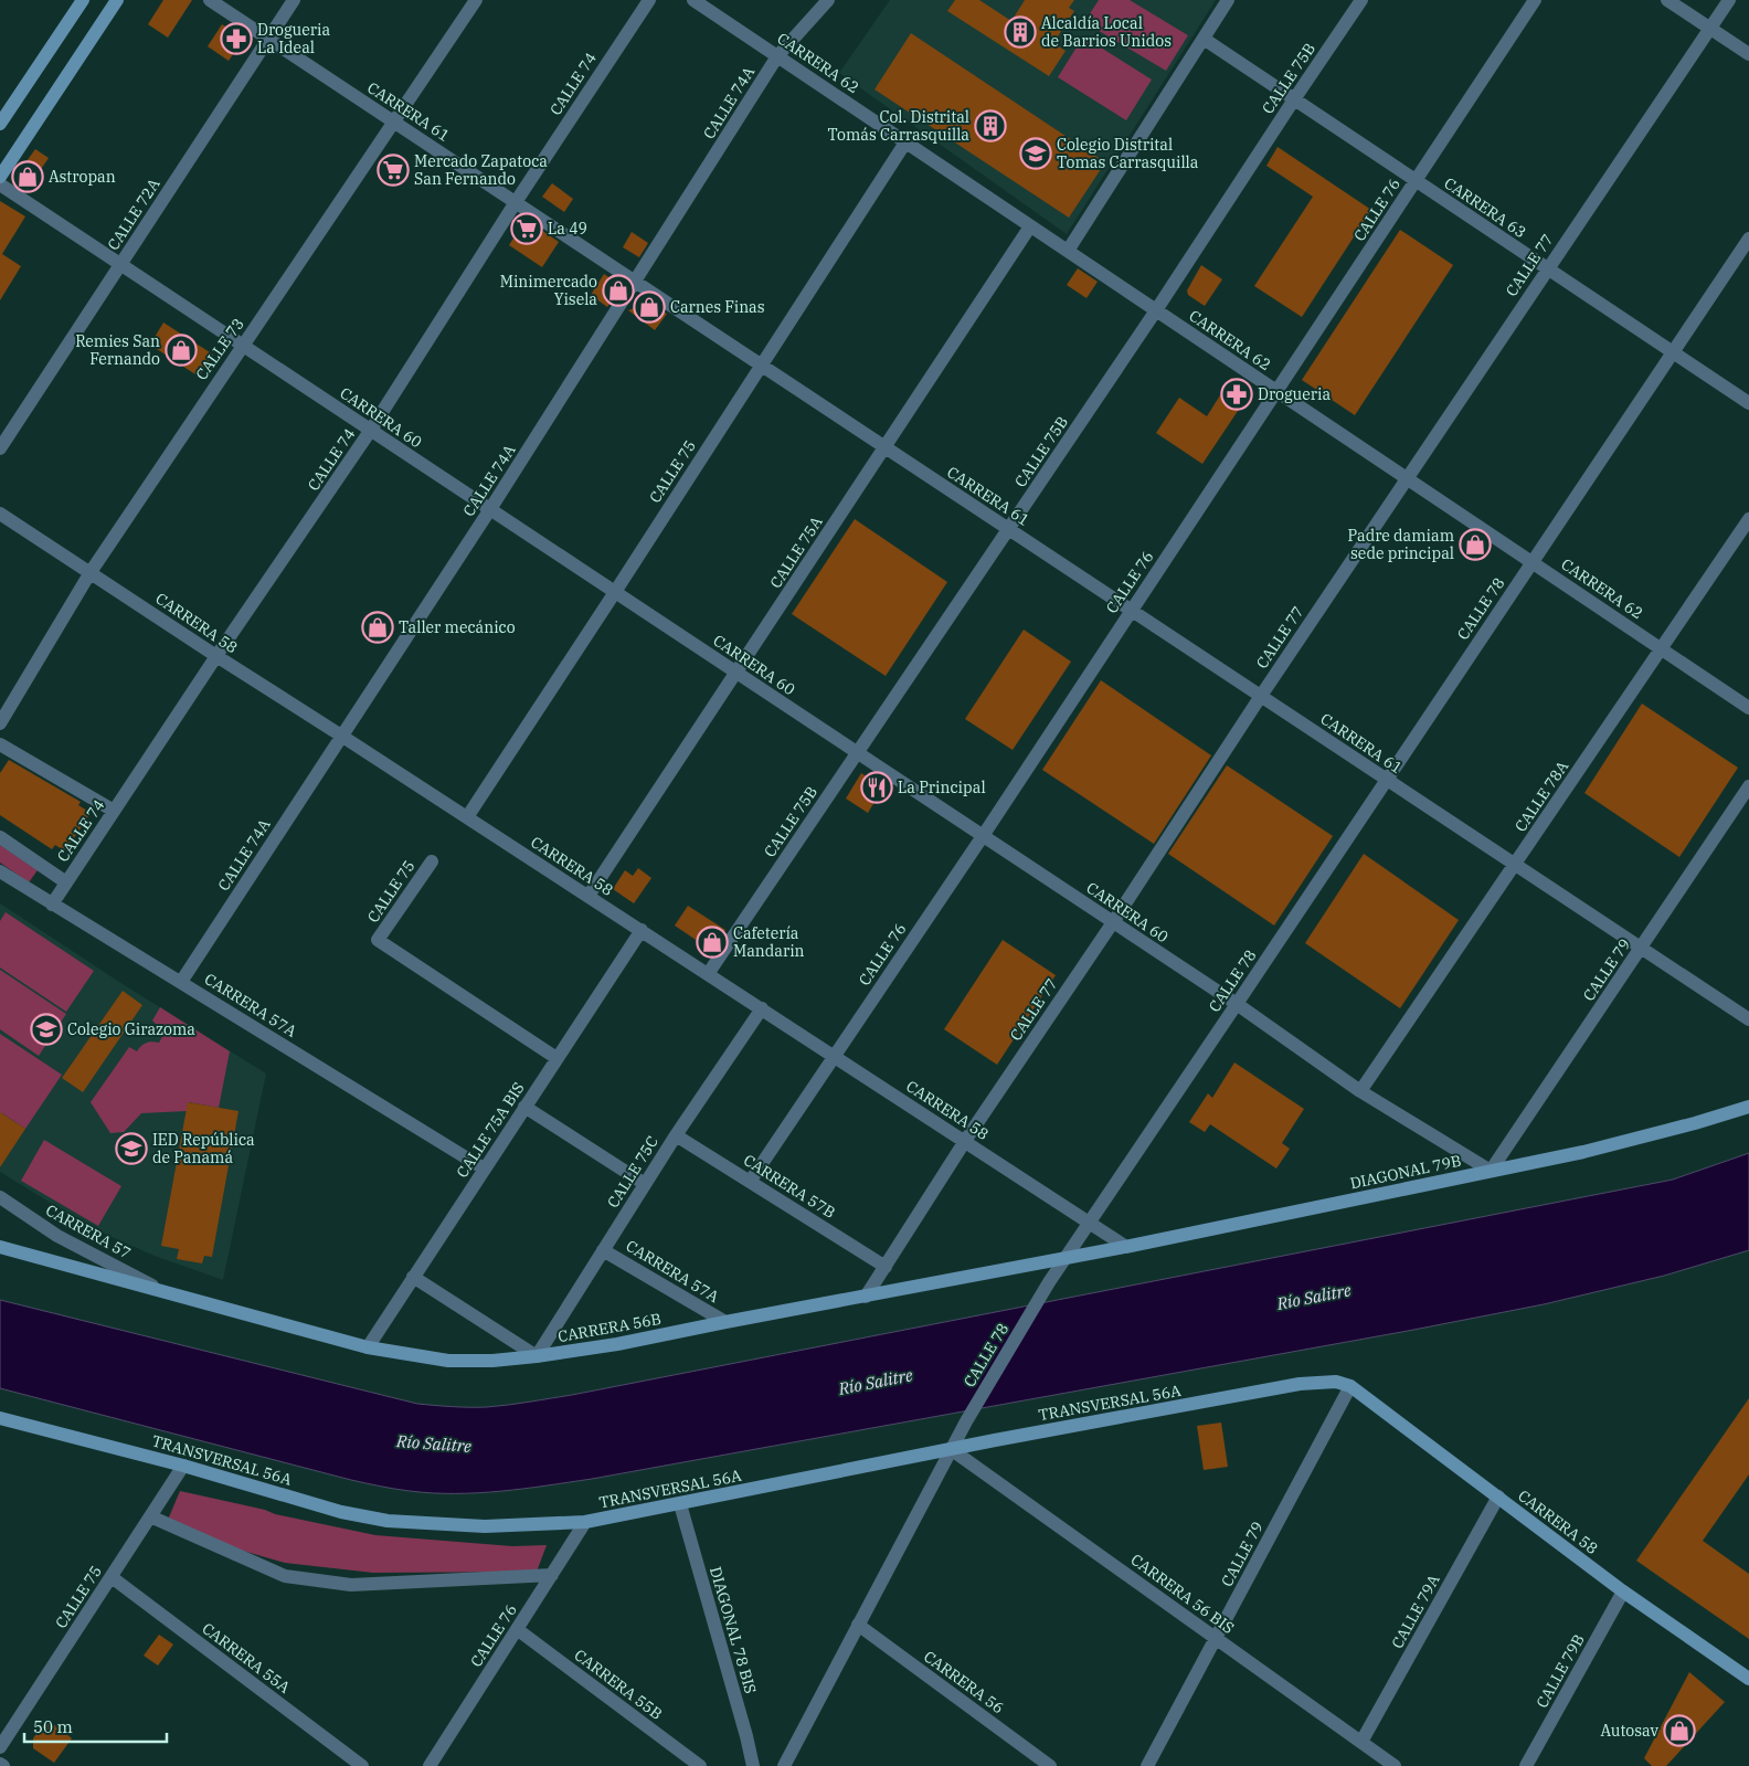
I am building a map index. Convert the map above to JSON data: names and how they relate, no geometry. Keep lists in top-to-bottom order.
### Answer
{
  "streets": {
    "main road": [
      "CARRERA 58",
      "DIAGONAL 79B",
      "CARRERA 56B",
      "TRANSVERSAL 56A"
    ],
    "street": [
      "CARRERA 62",
      "CALLE 75B",
      "CALLE 74",
      "CALLE 74A",
      "CARRERA 61",
      "CARRERA 63",
      "CALLE 76",
      "CALLE 72A",
      "CALLE 77",
      "CALLE 73",
      "CARRERA 60",
      "CALLE 75",
      "CALLE 75A",
      "CALLE 78",
      "CALLE 78A",
      "CALLE 79",
      "CARRERA 57A",
      "CALLE 75A BIS",
      "CALLE 75C",
      "CARRERA 57B",
      "CARRERA 57",
      "CARRERA 56 BIS",
      "CALLE 79A",
      "DIAGONAL 78 BIS",
      "CARRERA 55A",
      "CALLE 79B",
      "CARRERA 56",
      "CARRERA 55B"
    ]
  },
  "crossings": [
    ["CARRERA 62", "CALLE 75B"],
    ["CARRERA 62", "CALLE 74A"],
    ["CARRERA 62", "CALLE 76"],
    ["CARRERA 62", "CALLE 77"],
    ["CARRERA 62", "CALLE 75"],
    ["CARRERA 62", "CALLE 75A"],
    ["CARRERA 62", "CALLE 78"],
    ["CARRERA 62", "CALLE 78A"],
    ["CALLE 75B", "CARRERA 61"],
    ["CALLE 75B", "CARRERA 63"],
    ["CALLE 75B", "CARRERA 60"],
    ["CALLE 75B", "CARRERA 58"],
    ["CALLE 74", "CARRERA 61"],
    ["CALLE 74", "CARRERA 60"],
    ["CALLE 74", "CARRERA 58"],
    ["CALLE 74", "CARRERA 57A"],
    ["CALLE 74A", "CARRERA 61"],
    ["CALLE 74A", "CARRERA 60"],
    ["CALLE 74A", "CARRERA 58"],
    ["CALLE 74A", "CARRERA 57A"],
    ["CARRERA 61", "CALLE 76"],
    ["CARRERA 61", "CALLE 72A"],
    ["CARRERA 61", "CALLE 77"],
    ["CARRERA 61", "CALLE 73"],
    ["CARRERA 61", "CALLE 75"],
    ["CARRERA 61", "CALLE 75A"],
    ["CARRERA 61", "CALLE 78"],
    ["CARRERA 61", "CALLE 78A"],
    ["CARRERA 61", "CALLE 79"],
    ["CARRERA 63", "CALLE 76"],
    ["CARRERA 63", "CALLE 77"],
    ["CARRERA 63", "CALLE 78"],
    ["CALLE 76", "CARRERA 60"],
    ["CALLE 76", "CARRERA 58"],
    ["CALLE 76", "CARRERA 57B"],
    ["CALLE 76", "TRANSVERSAL 56A"],
    ["CALLE 76", "CARRERA 55B"],
    ["CALLE 72A", "CARRERA 60"],
    ["CALLE 77", "CARRERA 60"],
    ["CALLE 77", "CARRERA 58"],
    ["CALLE 77", "CARRERA 57B"],
    ["CALLE 77", "CARRERA 56B"],
    ["CALLE 73", "CARRERA 60"],
    ["CALLE 73", "CARRERA 58"],
    ["CARRERA 60", "CALLE 75"],
    ["CARRERA 60", "CALLE 75A"],
    ["CARRERA 60", "CALLE 78"],
    ["CARRERA 60", "CALLE 78A"],
    ["CARRERA 60", "CALLE 79"],
    ["CARRERA 60", "DIAGONAL 79B"],
    ["CALLE 75", "CARRERA 58"],
    ["CALLE 75", "CALLE 75A BIS"],
    ["CALLE 75", "TRANSVERSAL 56A"],
    ["CALLE 75", "CARRERA 55A"],
    ["CALLE 75A", "CARRERA 58"],
    ["CALLE 78", "CARRERA 58"],
    ["CALLE 78", "DIAGONAL 79B"],
    ["CALLE 78", "CARRERA 56B"],
    ["CALLE 78", "TRANSVERSAL 56A"],
    ["CALLE 78", "CARRERA 56 BIS"],
    ["CALLE 78", "CARRERA 56"],
    ["CARRERA 58", "CALLE 79"],
    ["CARRERA 58", "CALLE 75A BIS"],
    ["CARRERA 58", "CALLE 75C"],
    ["CARRERA 58", "DIAGONAL 79B"],
    ["CARRERA 58", "TRANSVERSAL 56A"],
    ["CARRERA 58", "CALLE 79A"],
    ["CARRERA 58", "CALLE 79B"],
    ["CALLE 79", "DIAGONAL 79B"],
    ["CALLE 79", "TRANSVERSAL 56A"],
    ["CALLE 79", "CARRERA 56 BIS"],
    ["CARRERA 57A", "CALLE 75A BIS"],
    ["CARRERA 57A", "CALLE 75C"],
    ["CARRERA 57A", "CARRERA 56B"],
    ["CALLE 75A BIS", "CARRERA 56B"],
    ["CALLE 75C", "CARRERA 57B"],
    ["CALLE 75C", "CARRERA 56B"],
    ["DIAGONAL 79B", "CARRERA 56B"],
    ["CARRERA 57", "CARRERA 56B"],
    ["TRANSVERSAL 56A", "CARRERA 56 BIS"],
    ["TRANSVERSAL 56A", "DIAGONAL 78 BIS"],
    ["CARRERA 56 BIS", "CALLE 79A"]
  ],
  "water": ["Río Salitre"],
  "places": {
    "building": ["Alcaldía Local de Barrios Unidos", "Col. Distrital Tomás Carrasquilla"],
    "pharmacy": ["Drogueria La Ideal", "Drogueria"],
    "school or university": ["Colegio Distrital Tomas Carrasquilla", "Colegio Girazoma", "IED República de Panamá"],
    "supermarket": ["Mercado Zapatoca San Fernando", "La 49"],
    "shop": [
      "Astropan",
      "Minimercado Yisela",
      "Carnes Finas",
      "Remies San Fernando",
      "Padre damiam sede principal",
      "Taller mecánico",
      "Cafetería Mandarin",
      "Autosav"
    ],
    "restaurant": ["La Principal"]
  },
  "scale_bar": "50 m"
}
